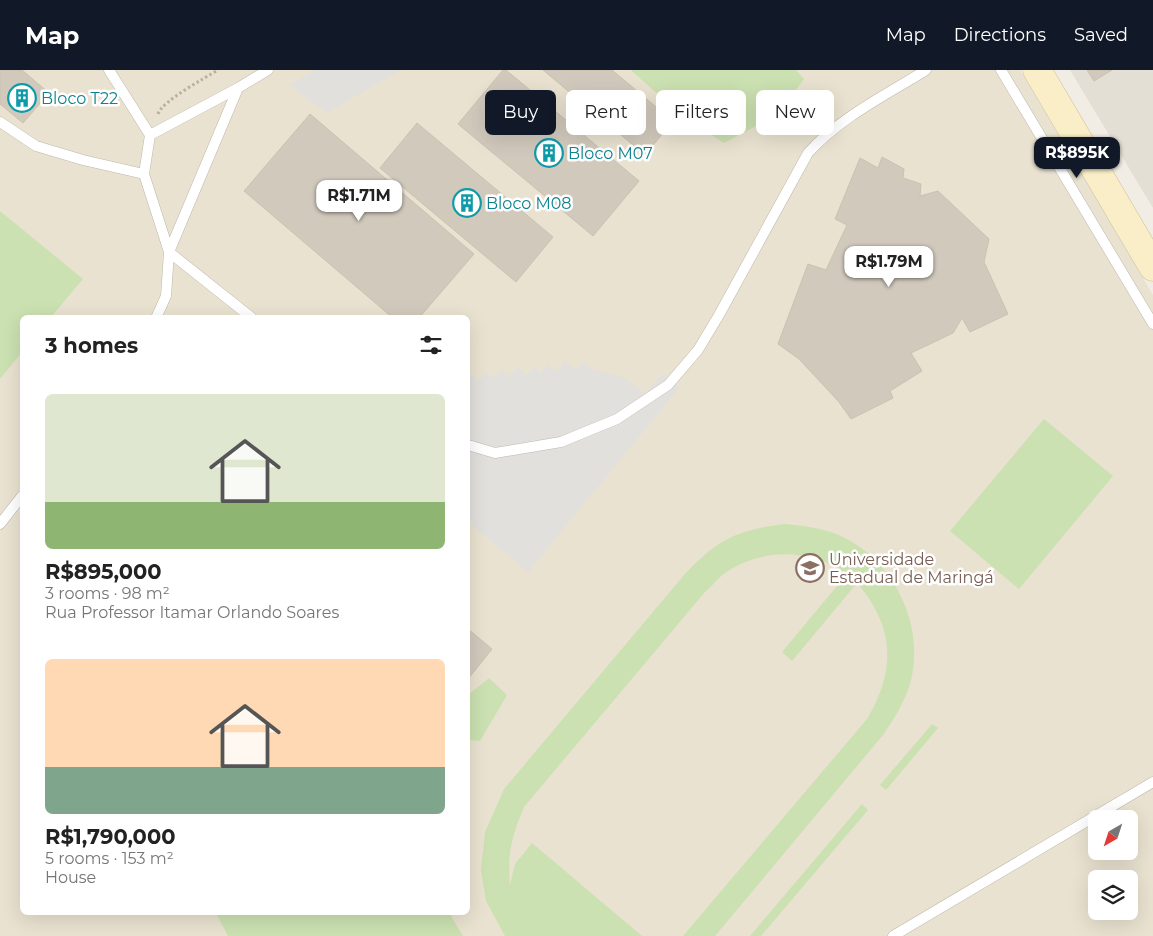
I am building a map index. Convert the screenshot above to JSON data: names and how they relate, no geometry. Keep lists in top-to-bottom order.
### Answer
{
  "places": {
    "building": ["Bloco T22", "Bloco M07", "Bloco M08"],
    "school or university": ["Universidade Estadual de Maringá"]
  },
  "north": "bottom left",
  "page": {
    "header": "Map",
    "nav": ["Map", "Directions", "Saved"],
    "chip": [
      "Buy",
      "Rent",
      "Filters",
      "New"
    ],
    "price": ["R$895K", "R$1.71M", "R$1.79M"],
    "heading": "3 homes",
    "list": [
      {
        "name": "R$895,000",
        "note": "3 rooms · 98 m² · Rua Professor Itamar Orlando Soares"
      },
      {
        "name": "R$1,790,000",
        "note": "5 rooms · 153 m² · House"
      }
    ]
  }
}
